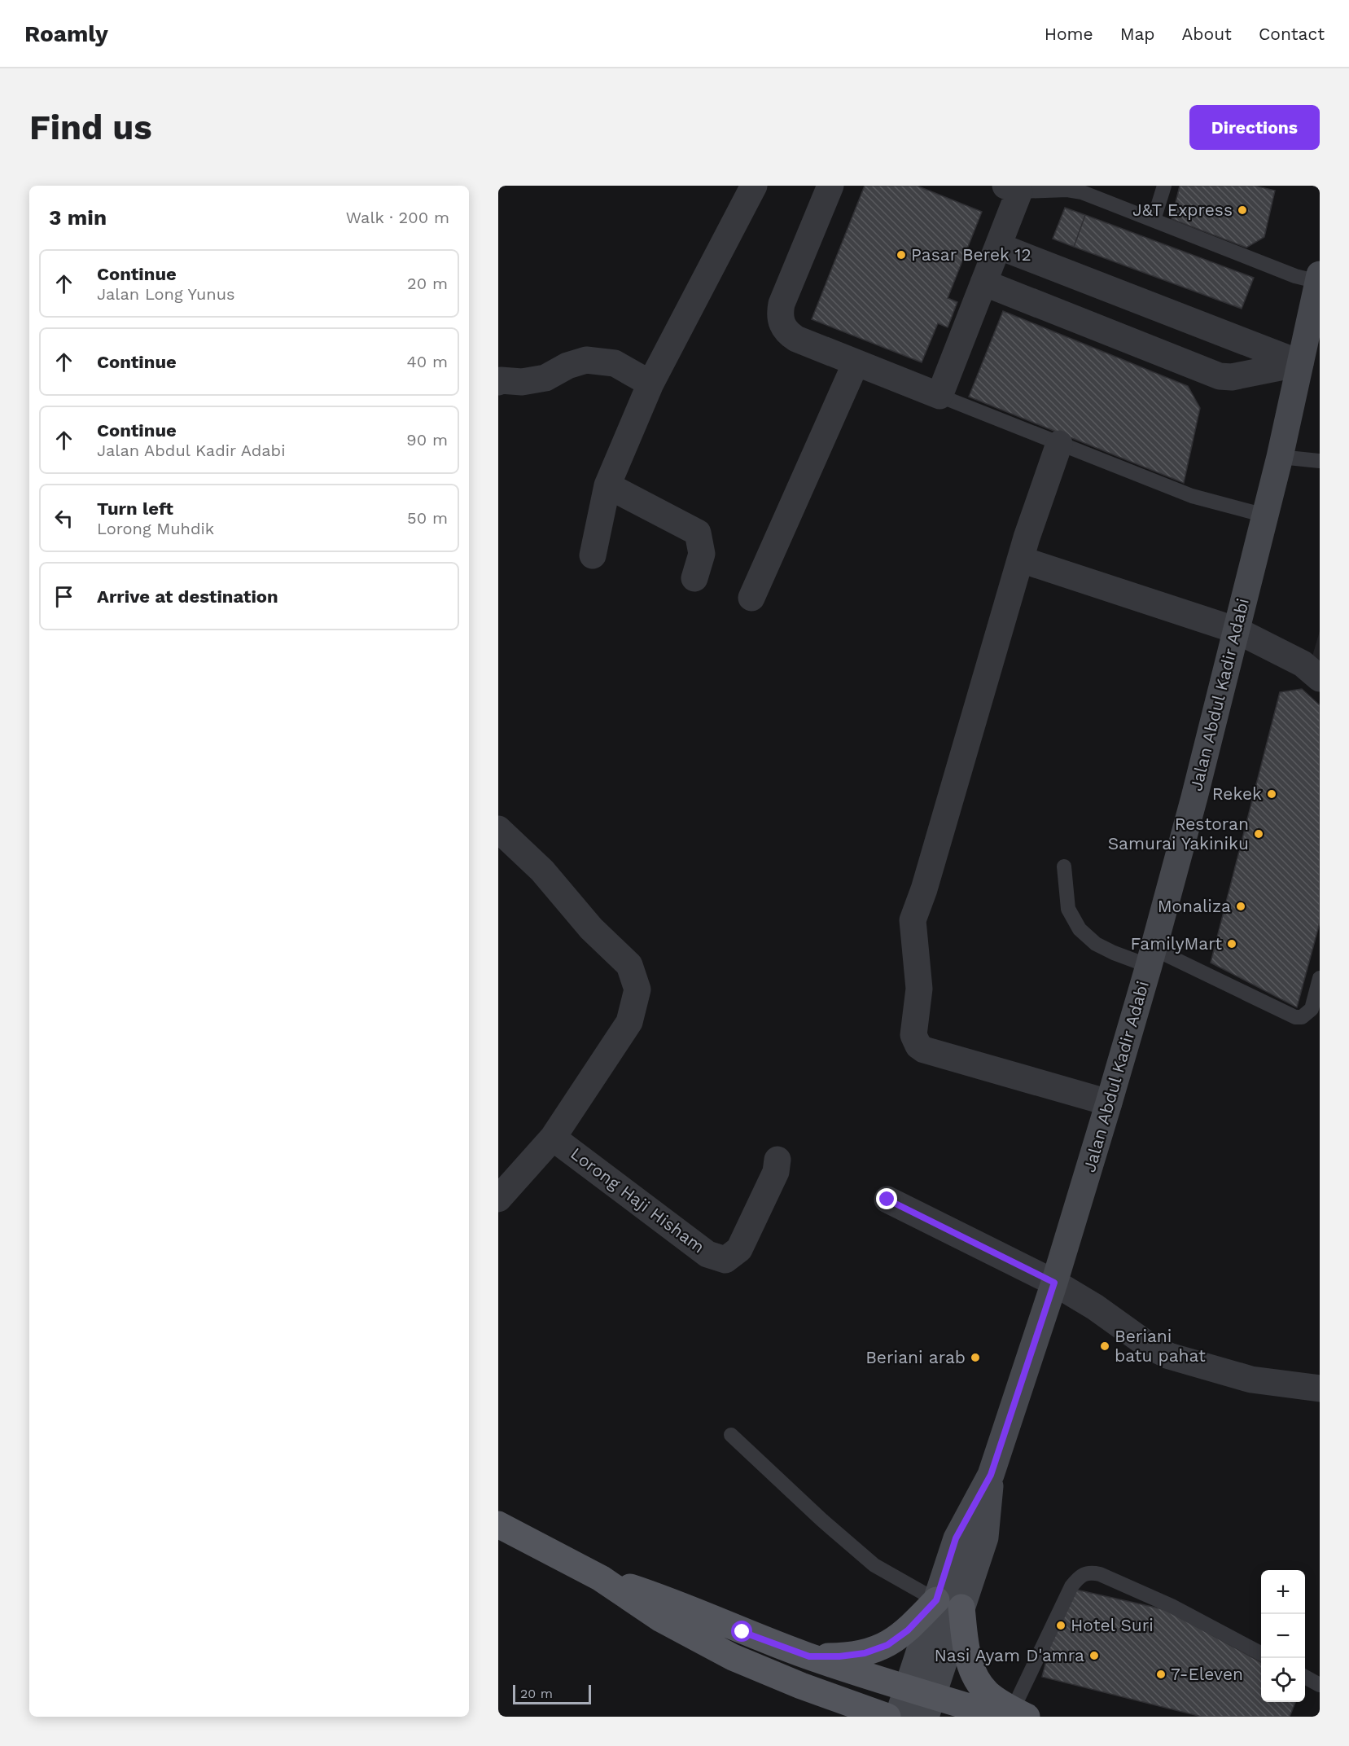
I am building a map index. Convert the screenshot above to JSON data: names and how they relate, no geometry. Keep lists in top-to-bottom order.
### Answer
{
  "streets": {
    "main road": ["Jalan Abdul Kadir Adabi"],
    "street": ["Lorong Haji Hisham"]
  },
  "places": [
    "J&T Express",
    "Pasar Berek 12",
    "Rekek",
    "Restoran Samurai Yakiniku",
    "Monaliza",
    "FamilyMart",
    "Beriani batu pahat",
    "Beriani arab",
    "Hotel Suri",
    "Nasi Ayam D'amra",
    "7-Eleven"
  ],
  "scale_bar": "20 m",
  "page": {
    "header": "Roamly",
    "nav": [
      "Home",
      "Map",
      "About",
      "Contact"
    ],
    "buttons": "Directions",
    "title": "Find us",
    "heading": ["3 min", "Walk · 200 m"],
    "list": [
      ["Continue", "Jalan Long Yunus", "20 m"],
      ["Continue", "40 m"],
      ["Continue", "Jalan Abdul Kadir Adabi", "90 m"],
      ["Turn left", "Lorong Muhdik", "50 m"],
      "Arrive at destination"
    ],
    "map_buttons": ["+", "−"],
    "scale": "20 m"
  }
}
